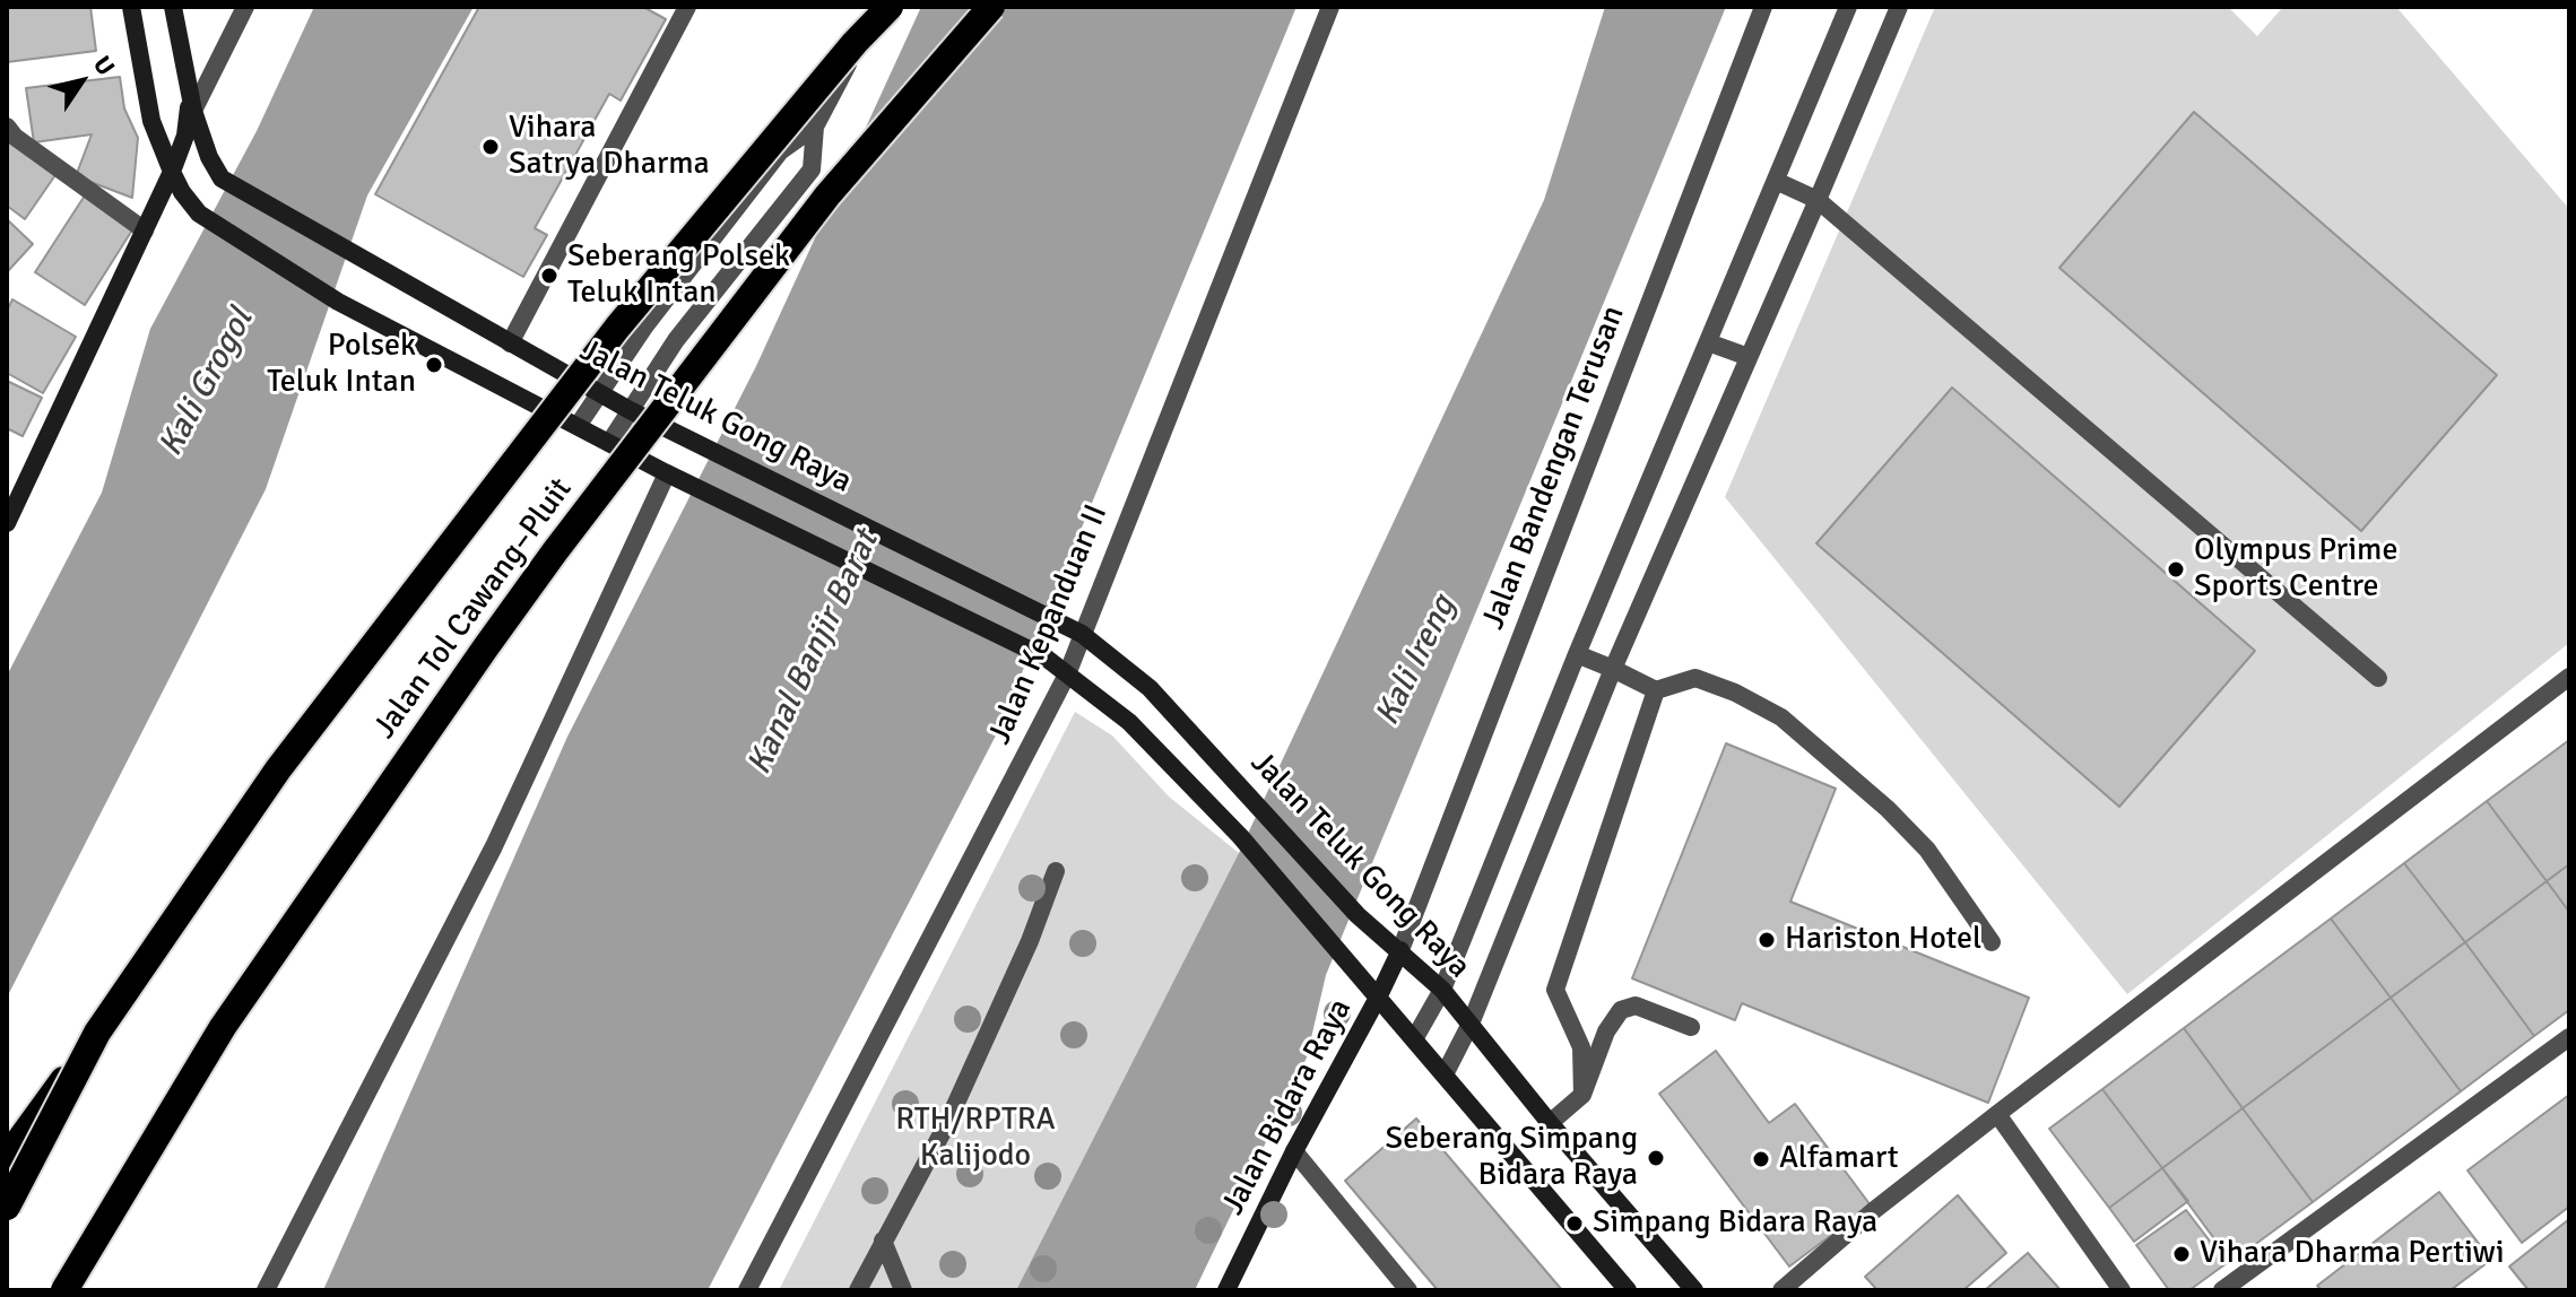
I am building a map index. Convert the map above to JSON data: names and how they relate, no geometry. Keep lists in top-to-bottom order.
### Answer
{
  "streets": {
    "highway": ["Jalan Tol Cawang–Pluit"],
    "main road": ["Jalan Teluk Gong Raya", "Jalan Bidara Raya"],
    "street": ["Jalan Bandengan Terusan", "Jalan Kepanduan II"]
  },
  "crossings": [
    ["Jalan Teluk Gong Raya", "Jalan Bandengan Terusan"],
    ["Jalan Teluk Gong Raya", "Jalan Kepanduan II"],
    ["Jalan Teluk Gong Raya", "Jalan Bidara Raya"],
    ["Jalan Bandengan Terusan", "Jalan Bidara Raya"]
  ],
  "water": ["Kali Grogol", "Kanal Banjir Barat", "Kali Ireng"],
  "parks": ["RTH/RPTRA Kalijodo"],
  "places": [
    "Vihara Satrya Dharma",
    "Seberang Polsek Teluk Intan",
    "Polsek Teluk Intan",
    "Olympus Prime Sports Centre",
    "Hariston Hotel",
    "Seberang Simpang Bidara Raya",
    "Alfamart",
    "Simpang Bidara Raya",
    "Vihara Dharma Pertiwi"
  ],
  "north": "top right"
}
